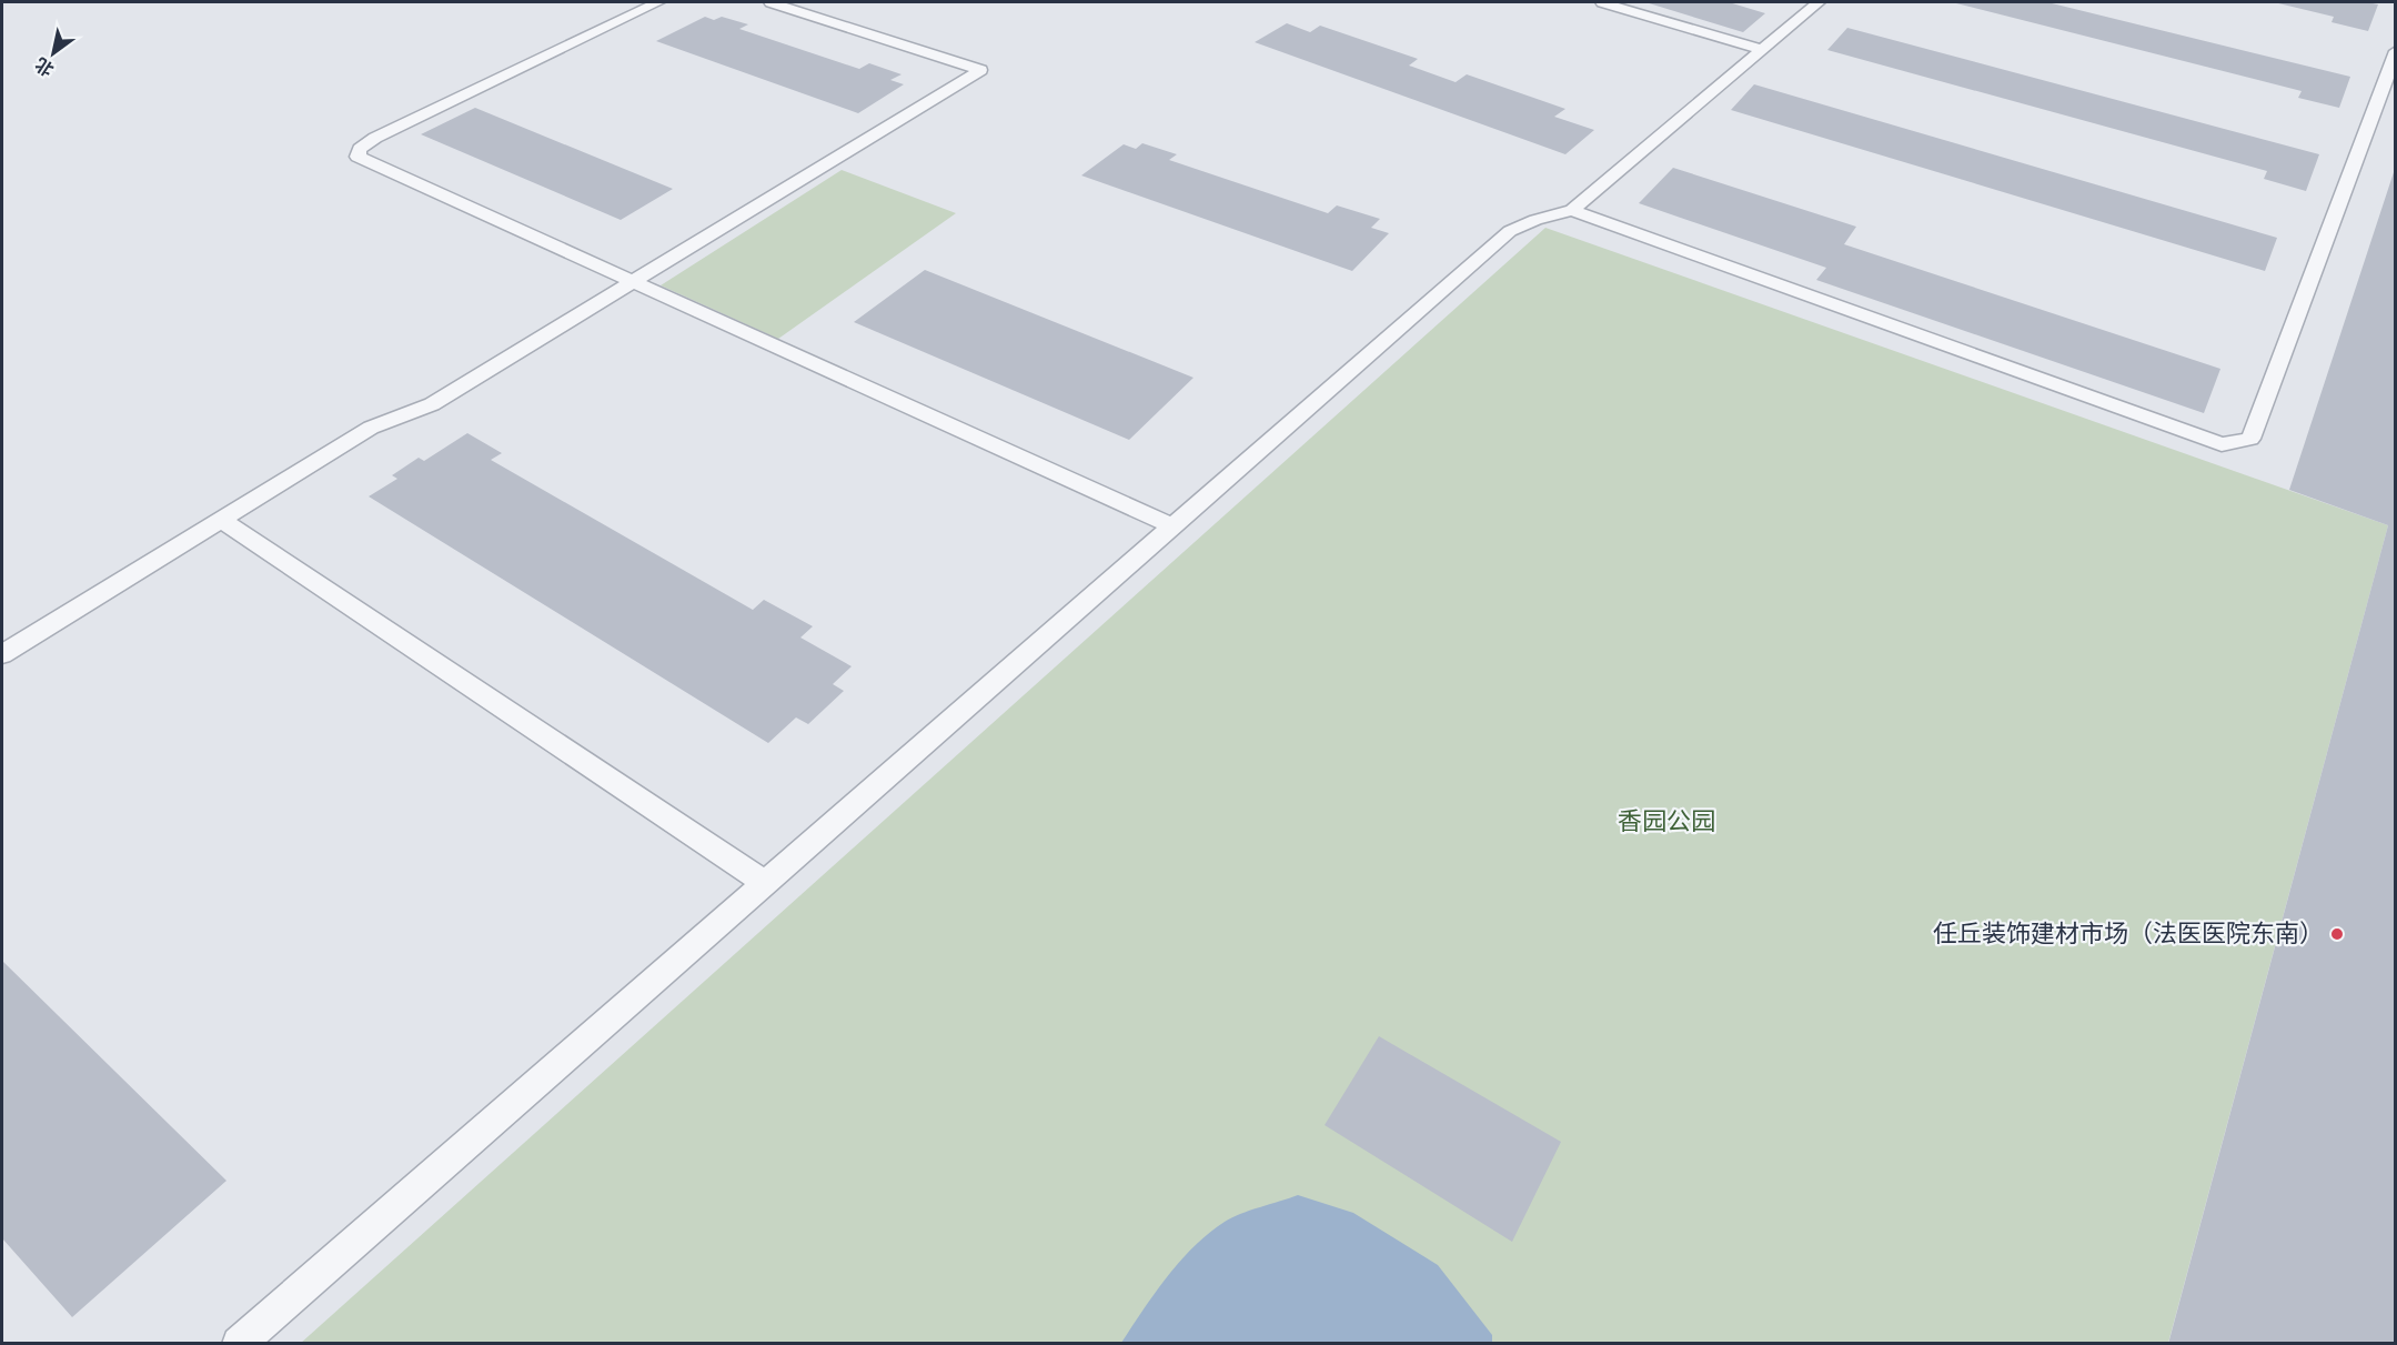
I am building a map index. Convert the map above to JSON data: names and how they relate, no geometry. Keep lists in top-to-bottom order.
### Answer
{
  "parks": ["香园公园"],
  "places": ["任丘装饰建材市场（法医医院东南）"],
  "north": "bottom left"
}
